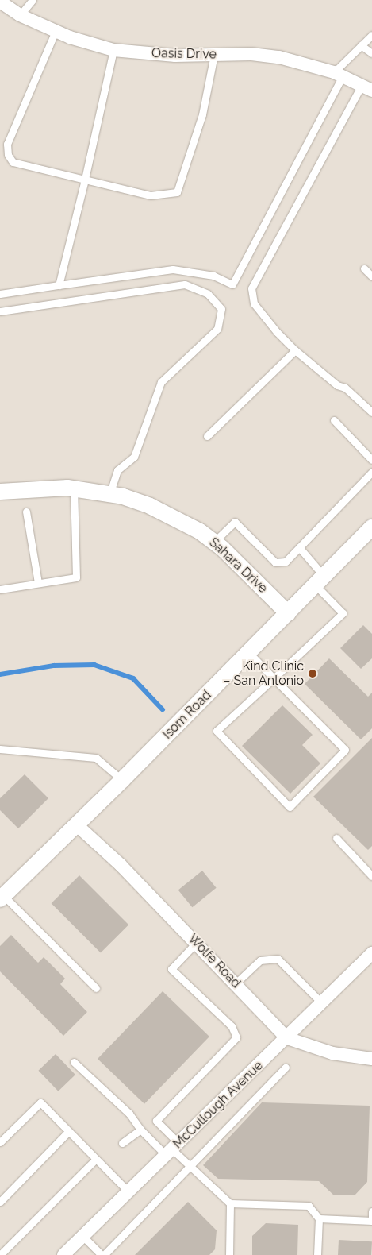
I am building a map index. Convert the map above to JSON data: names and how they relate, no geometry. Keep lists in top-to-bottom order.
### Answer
{
  "streets": {
    "street": [
      "Oasis Drive",
      "Sahara Drive",
      "Isom Road",
      "Wolfe Road",
      "McCullough Avenue"
    ]
  },
  "crossings": [
    ["Sahara Drive", "Isom Road"],
    ["Isom Road", "Wolfe Road"],
    ["Wolfe Road", "McCullough Avenue"]
  ],
  "places": ["Kind Clinic – San Antonio"]
}
